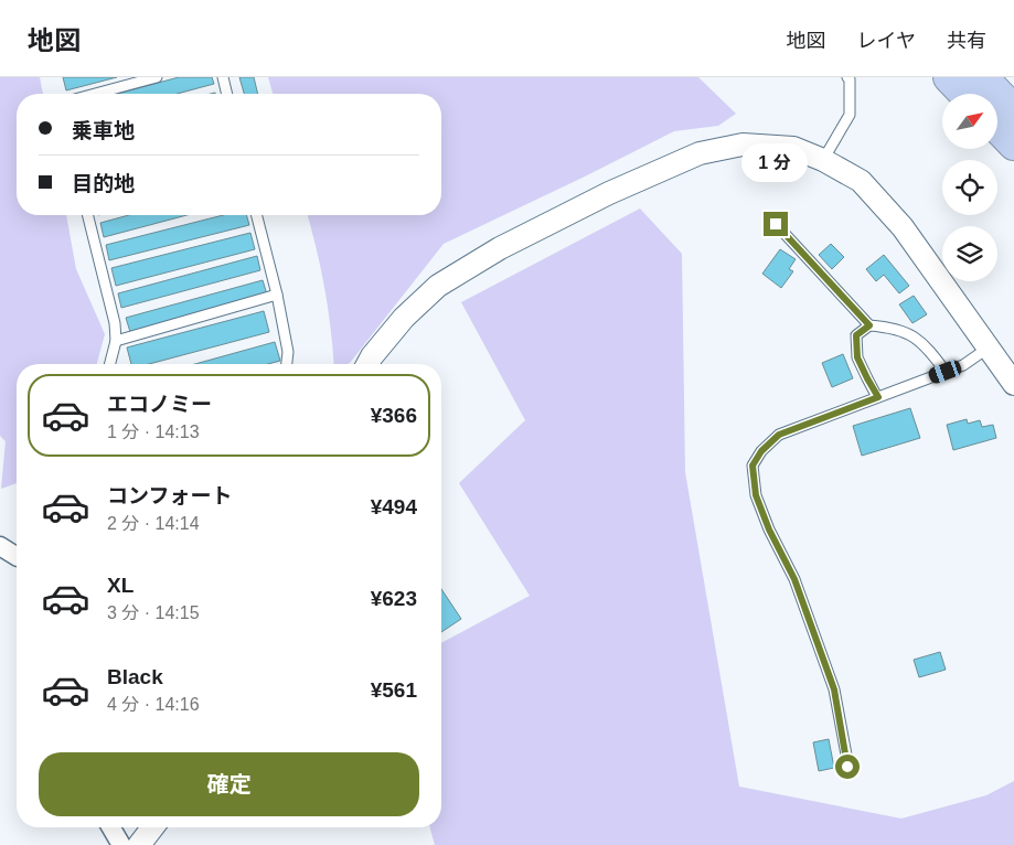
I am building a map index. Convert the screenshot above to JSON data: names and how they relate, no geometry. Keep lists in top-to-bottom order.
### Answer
{
  "north": "top right",
  "page": {
    "header": "地図",
    "nav": ["地図", "レイヤ", "共有"],
    "banner": ["乗車地", "目的地"],
    "bubble": "1 分",
    "list": [
      {
        "name": "エコノミー",
        "note": "1 分 · 14:13",
        "value": "¥366"
      },
      {
        "name": "コンフォート",
        "note": "2 分 · 14:14",
        "value": "¥494"
      },
      {
        "name": "XL",
        "note": "3 分 · 14:15",
        "value": "¥623"
      },
      {
        "name": "Black",
        "note": "4 分 · 14:16",
        "value": "¥561"
      }
    ],
    "buttons": "確定"
  }
}
